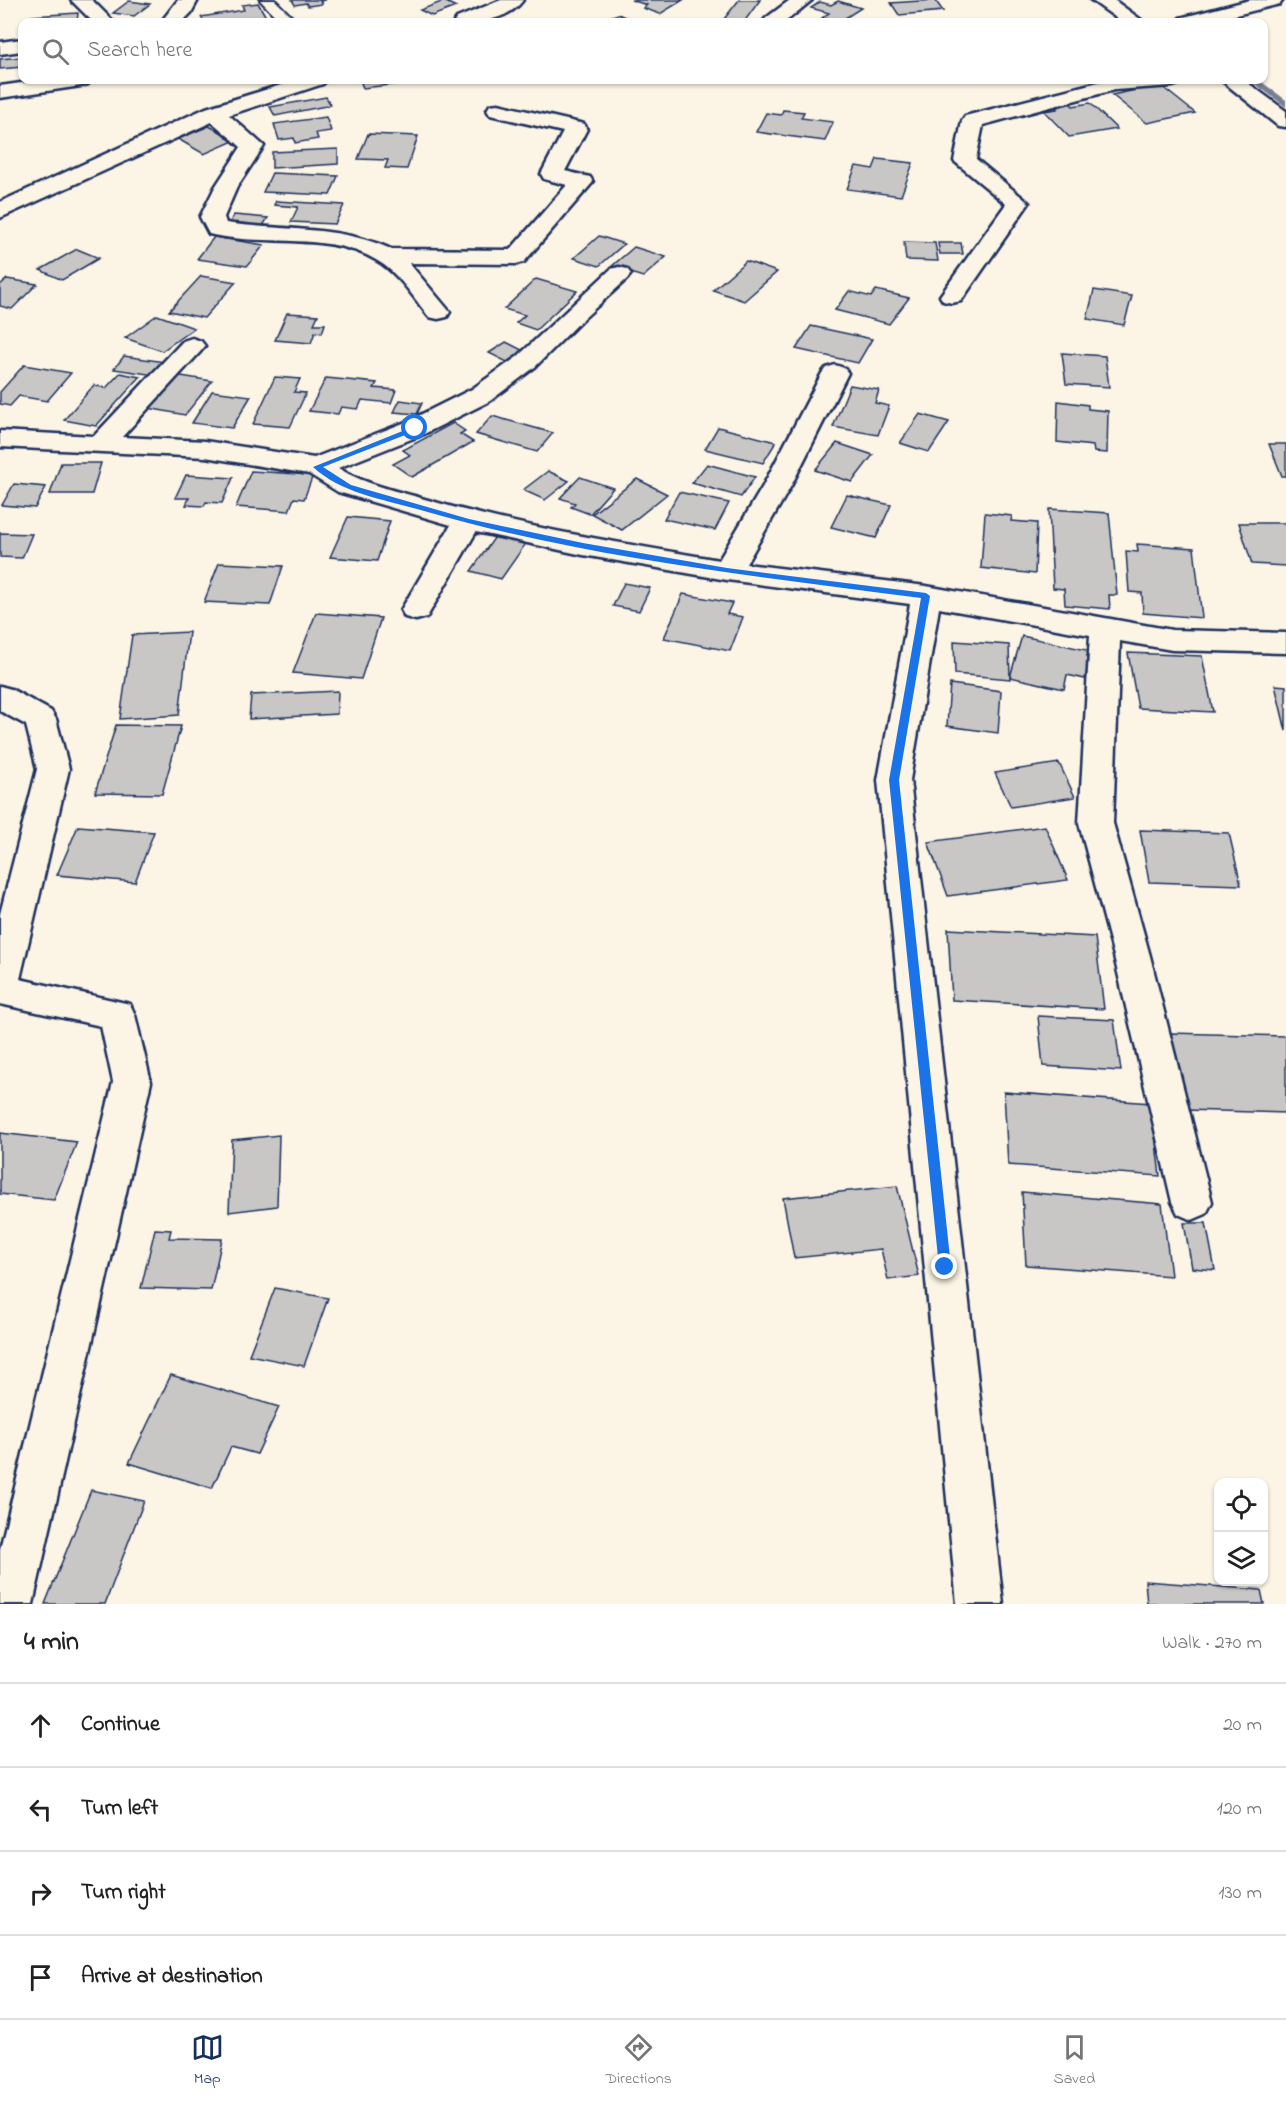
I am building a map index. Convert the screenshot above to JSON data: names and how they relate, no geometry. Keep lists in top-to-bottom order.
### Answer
{
  "page": {
    "search": "Search here",
    "heading": ["4 min", "Walk · 270 m"],
    "list": [
      ["Continue", "20 m"],
      ["Turn left", "120 m"],
      ["Turn right", "130 m"],
      "Arrive at destination"
    ],
    "nav": ["Map", "Directions", "Saved"]
  }
}
